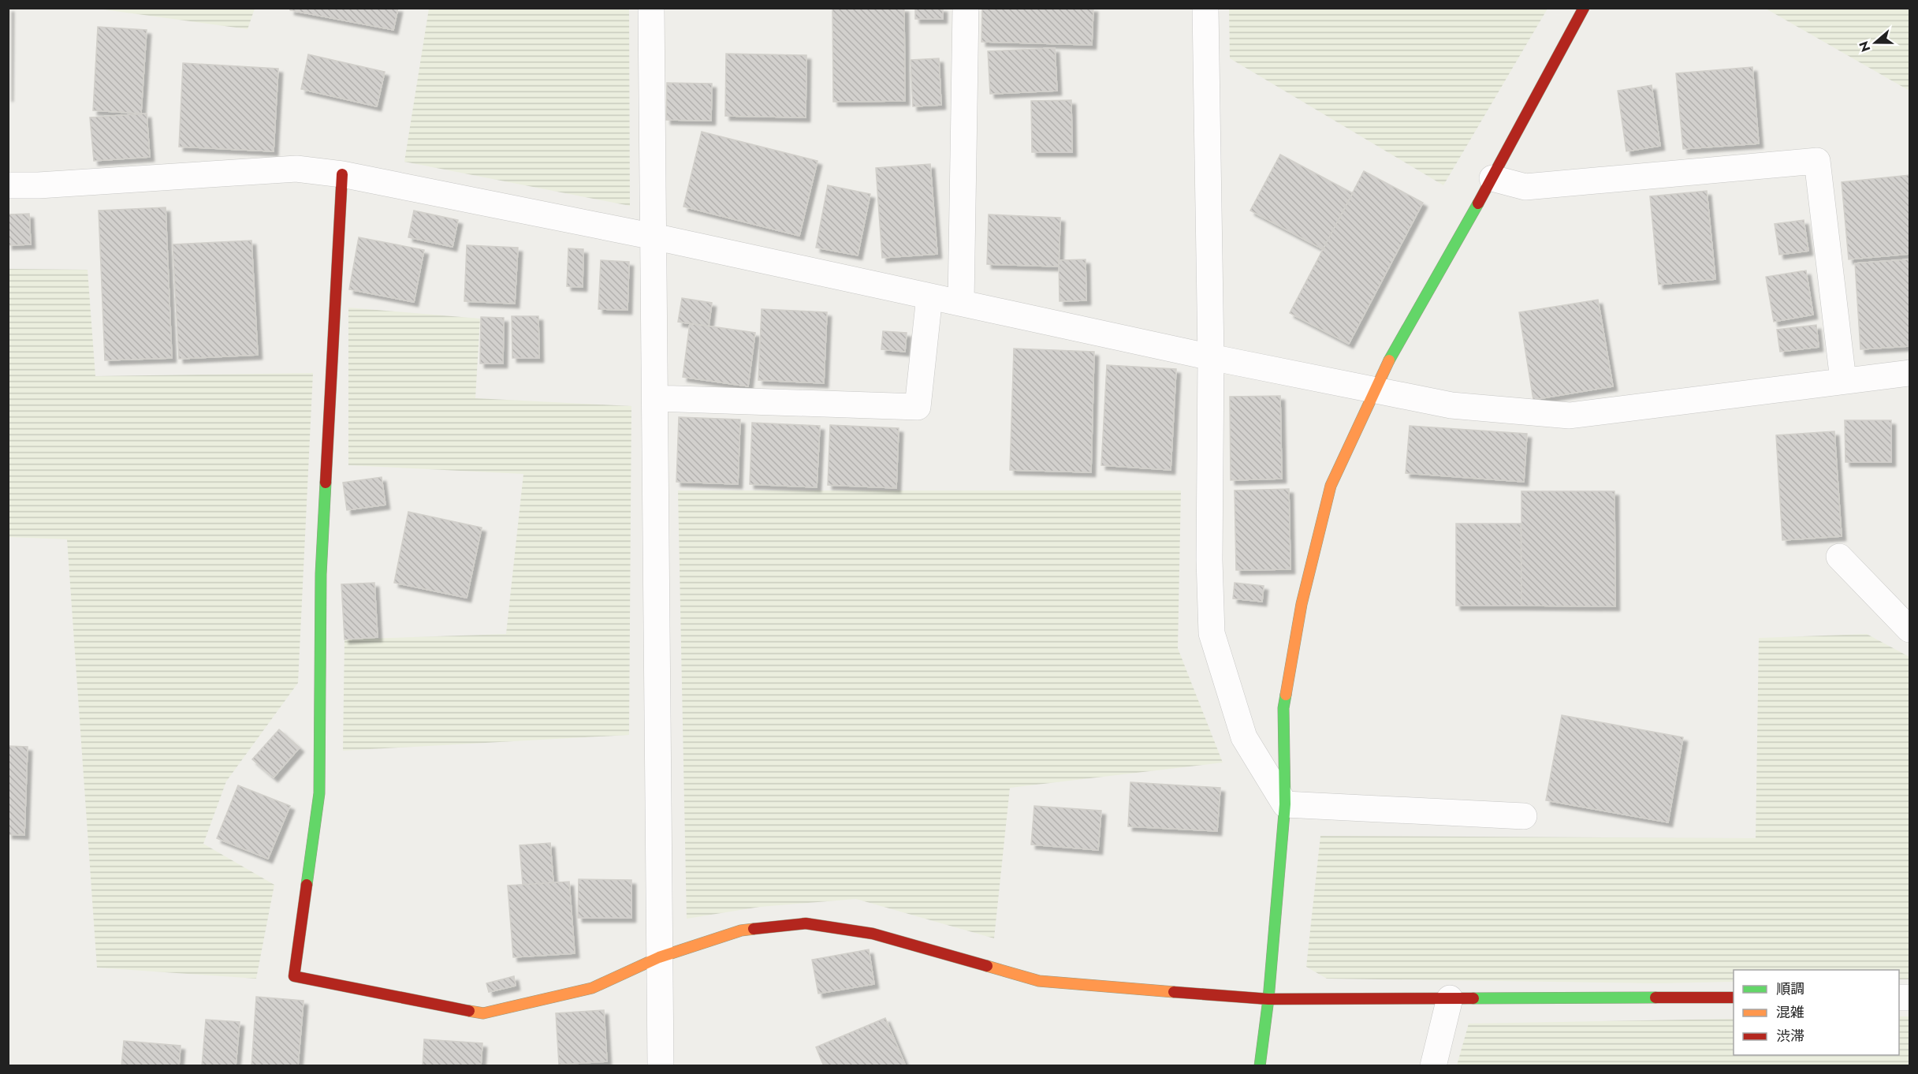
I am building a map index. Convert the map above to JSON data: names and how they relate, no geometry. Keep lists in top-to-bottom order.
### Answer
{
  "legend": ["順調", "混雑", "渋滞"],
  "north": "left"
}
